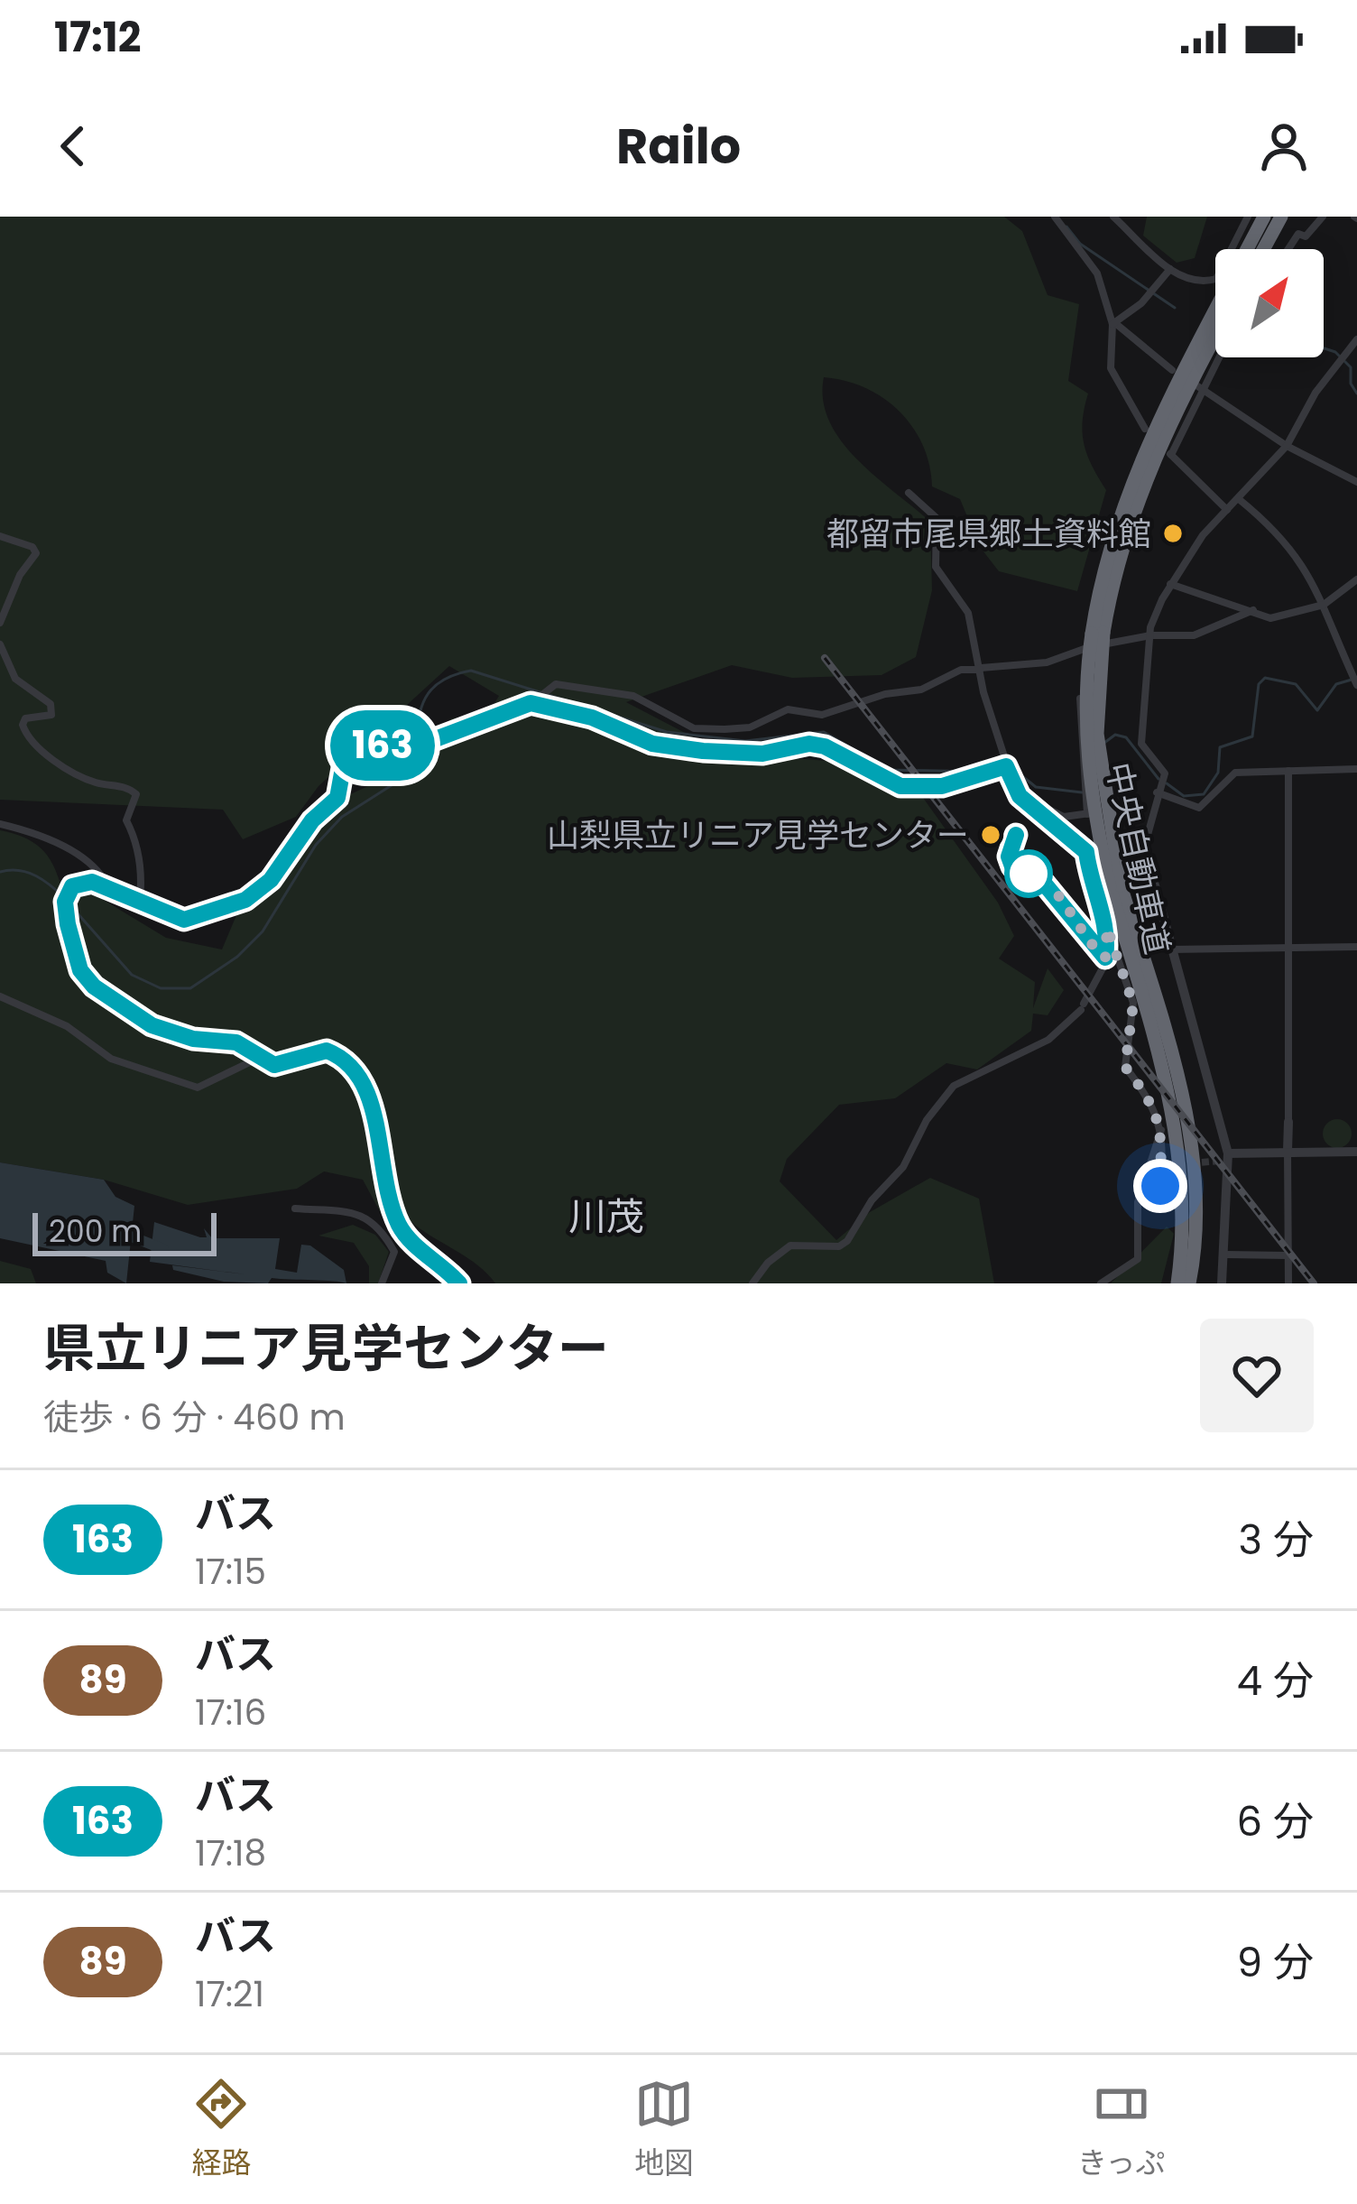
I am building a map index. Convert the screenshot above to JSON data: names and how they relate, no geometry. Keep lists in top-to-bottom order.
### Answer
{
  "streets": {
    "highway": ["中央自動車道"]
  },
  "districts": ["川茂"],
  "places": ["都留市尾県郷土資料館", "山梨県立リニア見学センター"],
  "lines": ["bus line 163"],
  "scale_bar": "200 m",
  "north": "top right",
  "page": {
    "status": "17:12",
    "header": "Railo",
    "on_map": "163",
    "scale": "200 m",
    "heading": ["県立リニア見学センター", "徒歩 · 6 分 · 460 m"],
    "list": [
      {
        "mark": "163",
        "name": "バス",
        "note": "17:15",
        "value": "3 分"
      },
      {
        "mark": "89",
        "name": "バス",
        "note": "17:16",
        "value": "4 分"
      },
      {
        "mark": "163",
        "name": "バス",
        "note": "17:18",
        "value": "6 分"
      },
      {
        "mark": "89",
        "name": "バス",
        "note": "17:21",
        "value": "9 分"
      }
    ],
    "tabs": ["経路", "地図", "きっぷ"]
  }
}
